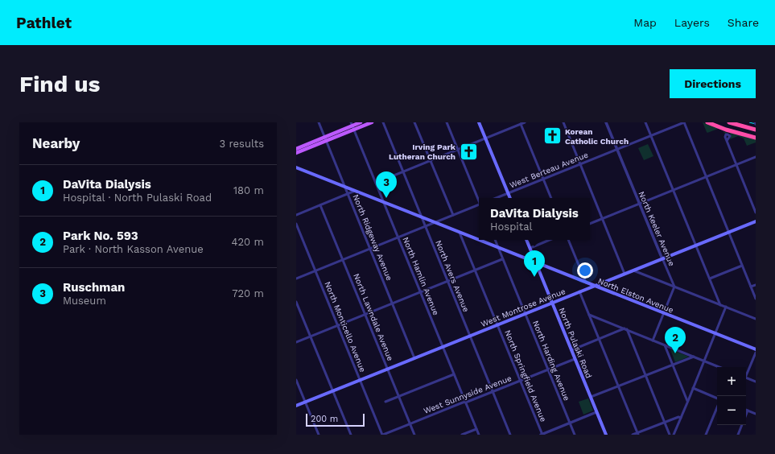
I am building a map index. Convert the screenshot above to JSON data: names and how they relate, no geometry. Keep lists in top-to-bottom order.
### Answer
{
  "streets": {
    "main road": ["North Elston Avenue", "West Montrose Avenue", "North Pulaski Road"],
    "street": [
      "West Berteau Avenue",
      "North Keeler Avenue",
      "North Ridgeway Avenue",
      "North Hamlin Avenue",
      "North Avers Avenue",
      "North Lawndale Avenue",
      "North Monticello Avenue",
      "North Harding Avenue",
      "North Springfield Avenue",
      "West Sunnyside Avenue"
    ]
  },
  "crossings": [
    ["West Berteau Avenue", "North Keeler Avenue"],
    ["North Keeler Avenue", "West Montrose Avenue"],
    ["North Ridgeway Avenue", "North Elston Avenue"],
    ["North Ridgeway Avenue", "West Montrose Avenue"],
    ["North Hamlin Avenue", "North Elston Avenue"],
    ["North Hamlin Avenue", "West Montrose Avenue"],
    ["North Hamlin Avenue", "West Sunnyside Avenue"],
    ["North Avers Avenue", "North Elston Avenue"],
    ["North Avers Avenue", "West Montrose Avenue"],
    ["North Avers Avenue", "West Sunnyside Avenue"],
    ["North Elston Avenue", "West Montrose Avenue"],
    ["North Elston Avenue", "North Pulaski Road"],
    ["North Elston Avenue", "North Harding Avenue"],
    ["North Elston Avenue", "North Springfield Avenue"],
    ["West Montrose Avenue", "North Lawndale Avenue"],
    ["West Montrose Avenue", "North Monticello Avenue"],
    ["West Montrose Avenue", "North Pulaski Road"],
    ["West Montrose Avenue", "North Harding Avenue"],
    ["West Montrose Avenue", "North Springfield Avenue"],
    ["North Lawndale Avenue", "West Sunnyside Avenue"],
    ["North Monticello Avenue", "West Sunnyside Avenue"],
    ["North Pulaski Road", "West Sunnyside Avenue"],
    ["North Harding Avenue", "West Sunnyside Avenue"],
    ["North Springfield Avenue", "West Sunnyside Avenue"]
  ],
  "places": {
    "church": ["Korean Catholic Church", "Irving Park Lutheran Church"]
  },
  "scale_bar": "200 m",
  "page": {
    "header": "Pathlet",
    "nav": ["Map", "Layers", "Share"],
    "buttons": "Directions",
    "title": "Find us",
    "heading": ["Nearby", "3 results"],
    "list": [
      {
        "mark": "1",
        "name": "DaVita Dialysis",
        "note": "Hospital · North Pulaski Road",
        "value": "180 m"
      },
      {
        "mark": "2",
        "name": "Park No. 593",
        "note": "Park · North Kasson Avenue",
        "value": "420 m"
      },
      {
        "mark": "3",
        "name": "Ruschman",
        "note": "Museum",
        "value": "720 m"
      }
    ],
    "pins": ["3", "1", "2"],
    "popup": ["DaVita Dialysis", "Hospital"],
    "map_buttons": ["+", "−"],
    "scale": "200 m"
  }
}
